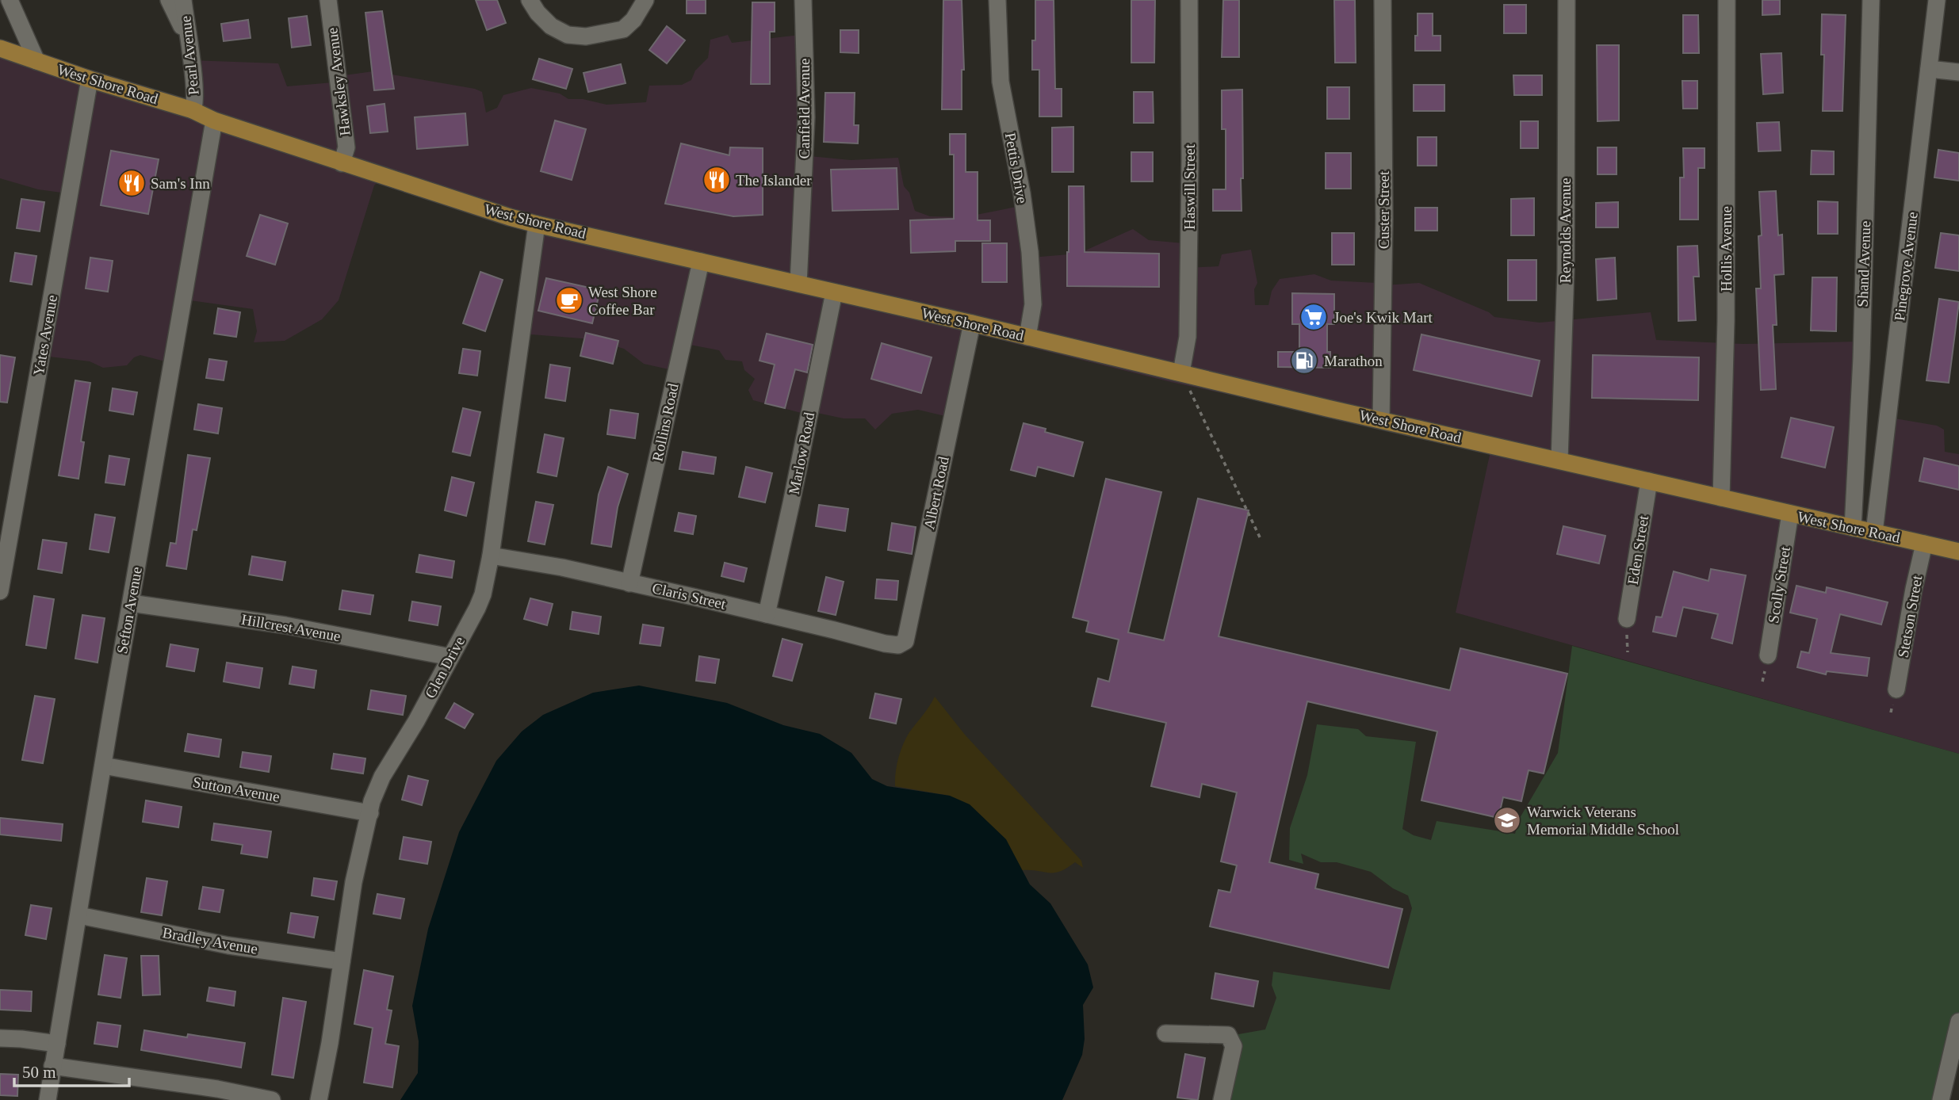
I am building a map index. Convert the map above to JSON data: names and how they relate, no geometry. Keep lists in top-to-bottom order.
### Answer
{
  "streets": {
    "main road": ["West Shore Road"],
    "street": [
      "Pearl Avenue",
      "Hawksley Avenue",
      "Canfield Avenue",
      "Pettis Drive",
      "Haswill Street",
      "Custer Street",
      "Reynolds Avenue",
      "Hollis Avenue",
      "Shand Avenue",
      "Pinegrove Avenue",
      "Yates Avenue",
      "Rollins Road",
      "Marlow Road",
      "Albert Road",
      "Eden Street",
      "Scolly Street",
      "Claris Street",
      "Sefton Avenue",
      "Stetson Street",
      "Hillcrest Avenue",
      "Glen Drive",
      "Sutton Avenue",
      "Bradley Avenue"
    ]
  },
  "crossings": [
    ["Pearl Avenue", "West Shore Road"],
    ["Hawksley Avenue", "West Shore Road"],
    ["West Shore Road", "Canfield Avenue"],
    ["West Shore Road", "Pettis Drive"],
    ["West Shore Road", "Haswill Street"],
    ["West Shore Road", "Custer Street"],
    ["West Shore Road", "Reynolds Avenue"],
    ["West Shore Road", "Hollis Avenue"],
    ["West Shore Road", "Shand Avenue"],
    ["West Shore Road", "Pinegrove Avenue"],
    ["West Shore Road", "Yates Avenue"],
    ["West Shore Road", "Rollins Road"],
    ["West Shore Road", "Marlow Road"],
    ["West Shore Road", "Albert Road"],
    ["West Shore Road", "Eden Street"],
    ["West Shore Road", "Scolly Street"],
    ["West Shore Road", "Sefton Avenue"],
    ["West Shore Road", "Stetson Street"],
    ["West Shore Road", "Glen Drive"],
    ["Rollins Road", "Claris Street"],
    ["Marlow Road", "Claris Street"],
    ["Albert Road", "Claris Street"],
    ["Claris Street", "Glen Drive"],
    ["Sefton Avenue", "Hillcrest Avenue"],
    ["Sefton Avenue", "Sutton Avenue"],
    ["Sefton Avenue", "Bradley Avenue"],
    ["Hillcrest Avenue", "Glen Drive"],
    ["Glen Drive", "Sutton Avenue"],
    ["Glen Drive", "Bradley Avenue"]
  ],
  "places": {
    "restaurant": ["The Islander", "Sam's Inn"],
    "cafe": ["West Shore Coffee Bar"],
    "supermarket": ["Joe's Kwik Mart"],
    "fuel station": ["Marathon"],
    "school or university": ["Warwick Veterans Memorial Middle School"]
  },
  "scale_bar": "50 m"
}
